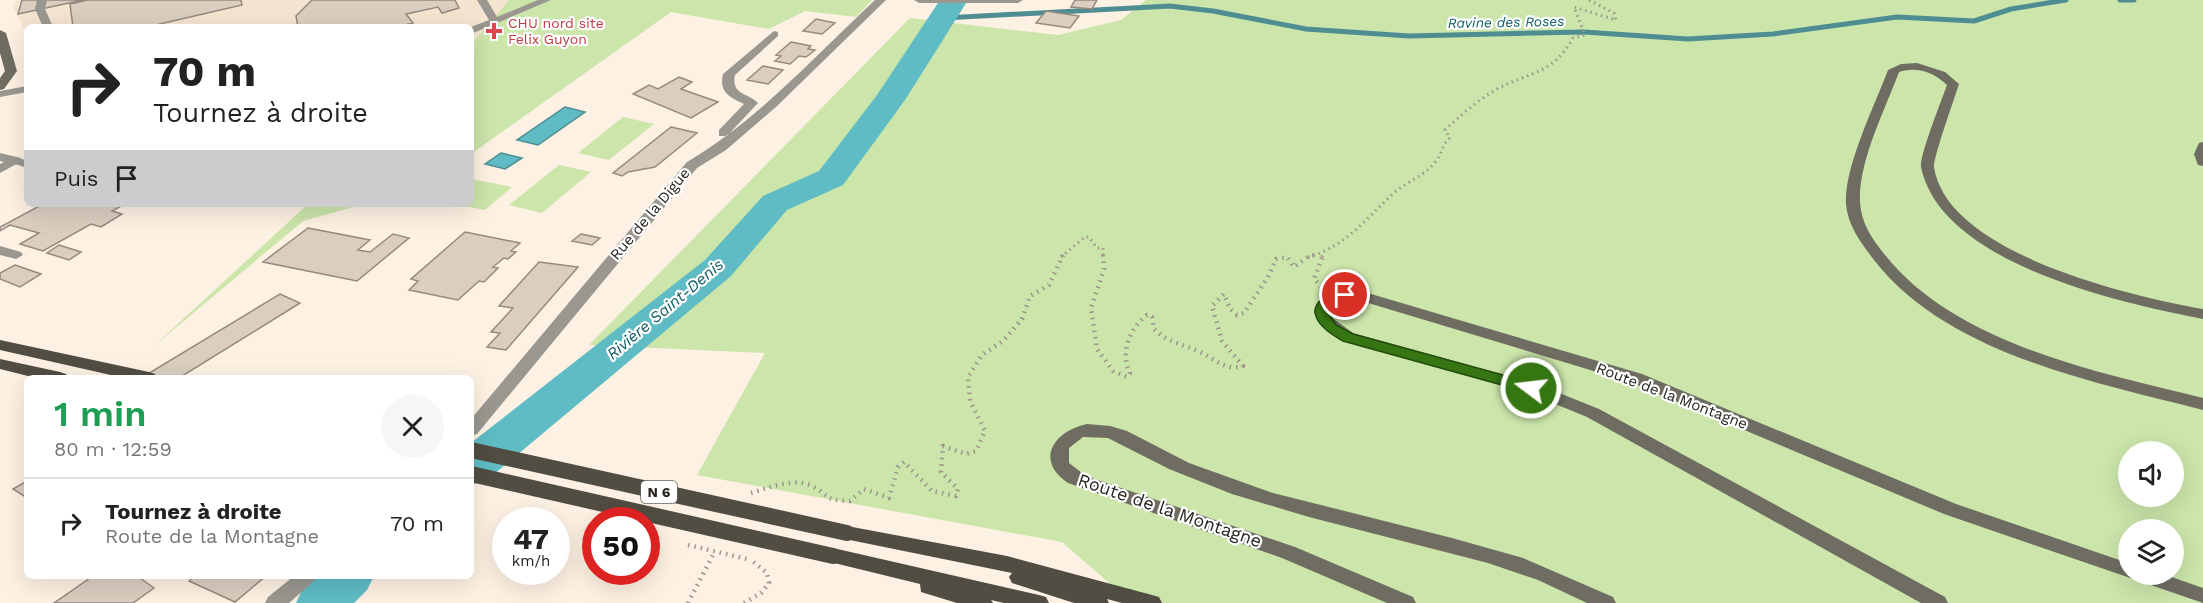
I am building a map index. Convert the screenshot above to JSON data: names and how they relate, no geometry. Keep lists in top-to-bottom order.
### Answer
{
  "streets": {
    "main road": ["Route de la Montagne", "N 6"],
    "street": ["Rue de la Digue"]
  },
  "water": ["Ravine des Roses", "Rivière Saint-Denis"],
  "places": {
    "health": ["CHU nord site Felix Guyon"]
  },
  "page": {
    "turn": ["70 m", "Tournez à droite"],
    "then": "Puis",
    "heading": ["1 min", "80 m · 12:59"],
    "list": [
      {
        "name": "Tournez à droite",
        "note": "Route de la Montagne",
        "value": "70 m"
      }
    ],
    "speed": "47 km/h",
    "limit": "50"
  }
}
